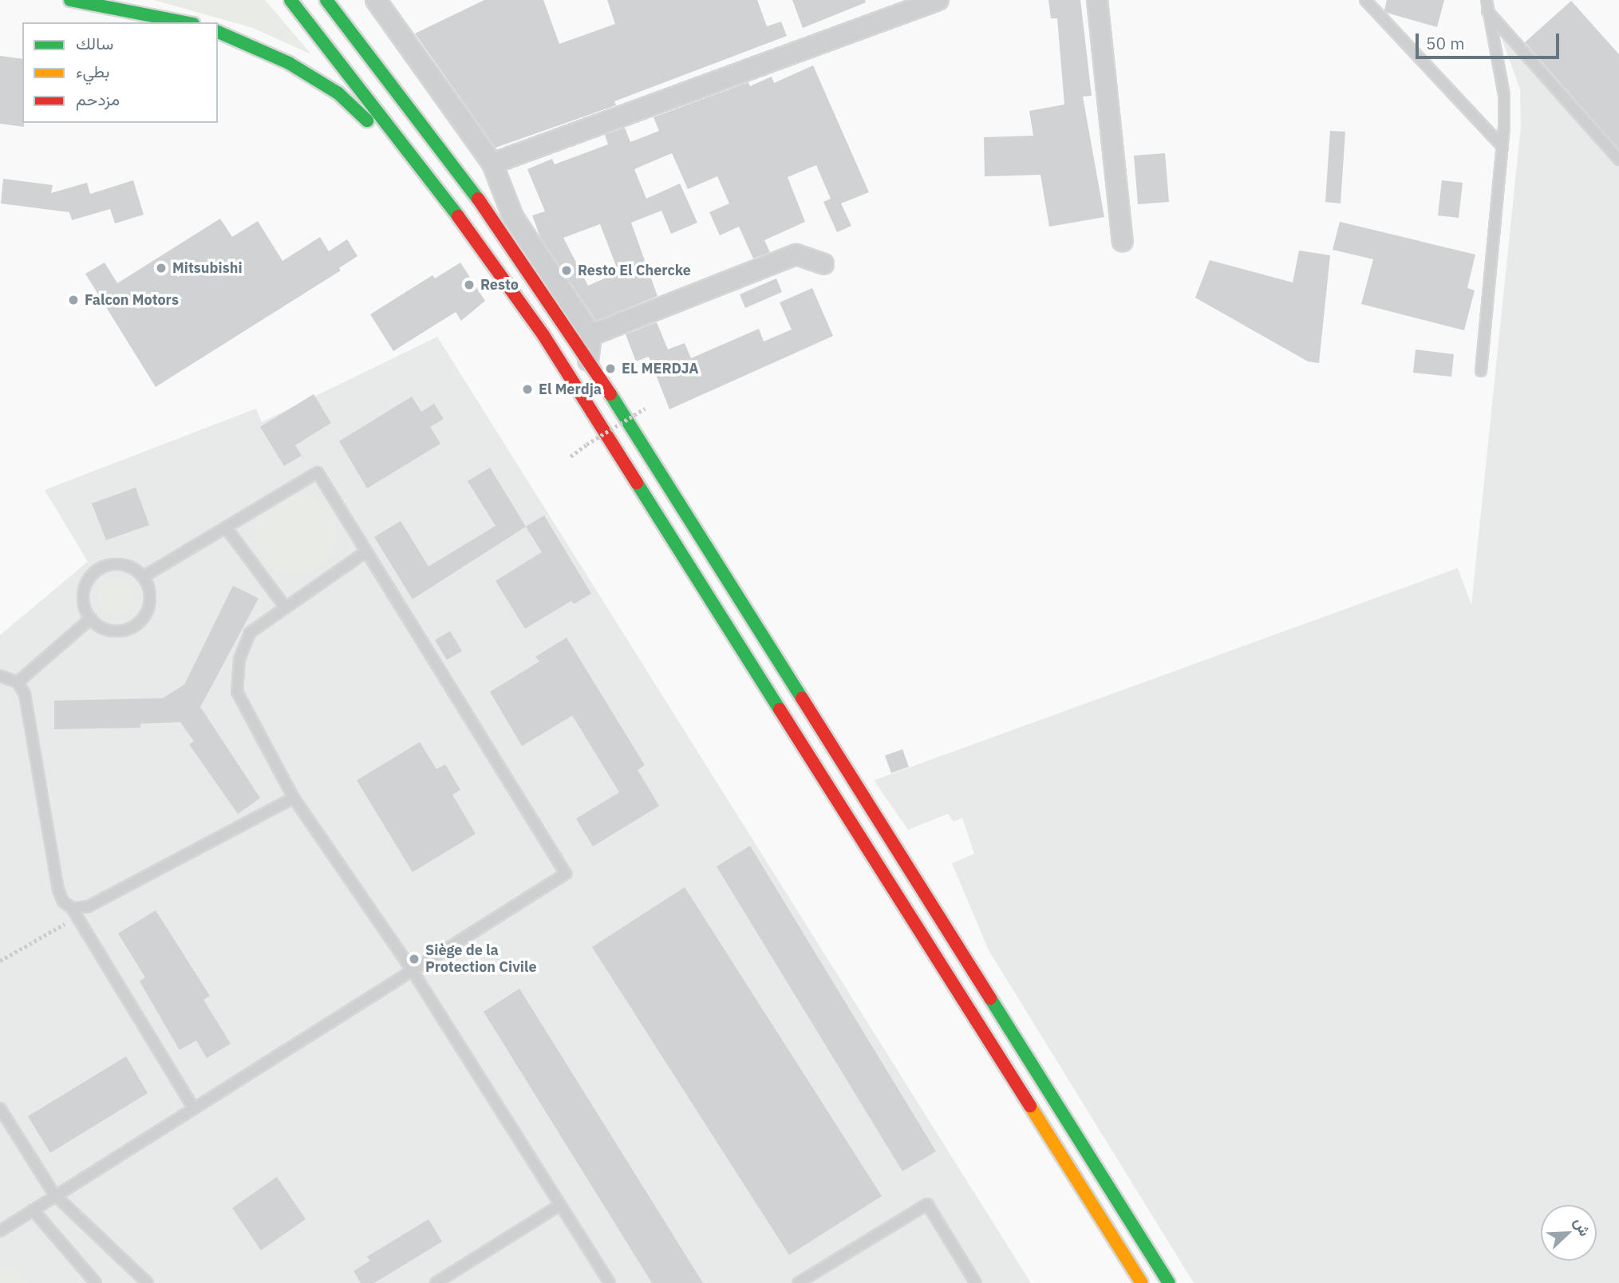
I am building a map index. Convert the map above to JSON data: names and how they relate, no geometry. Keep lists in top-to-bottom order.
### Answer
{
  "places": [
    "Mitsubishi",
    "Resto El Chercke",
    "Resto",
    "Falcon Motors",
    "EL MERDJA",
    "El Merdja",
    "Siège de la Protection Civile"
  ],
  "legend": ["سالك", "بطيء", "مزدحم"],
  "scale_bar": "50 m",
  "north": "top right"
}
